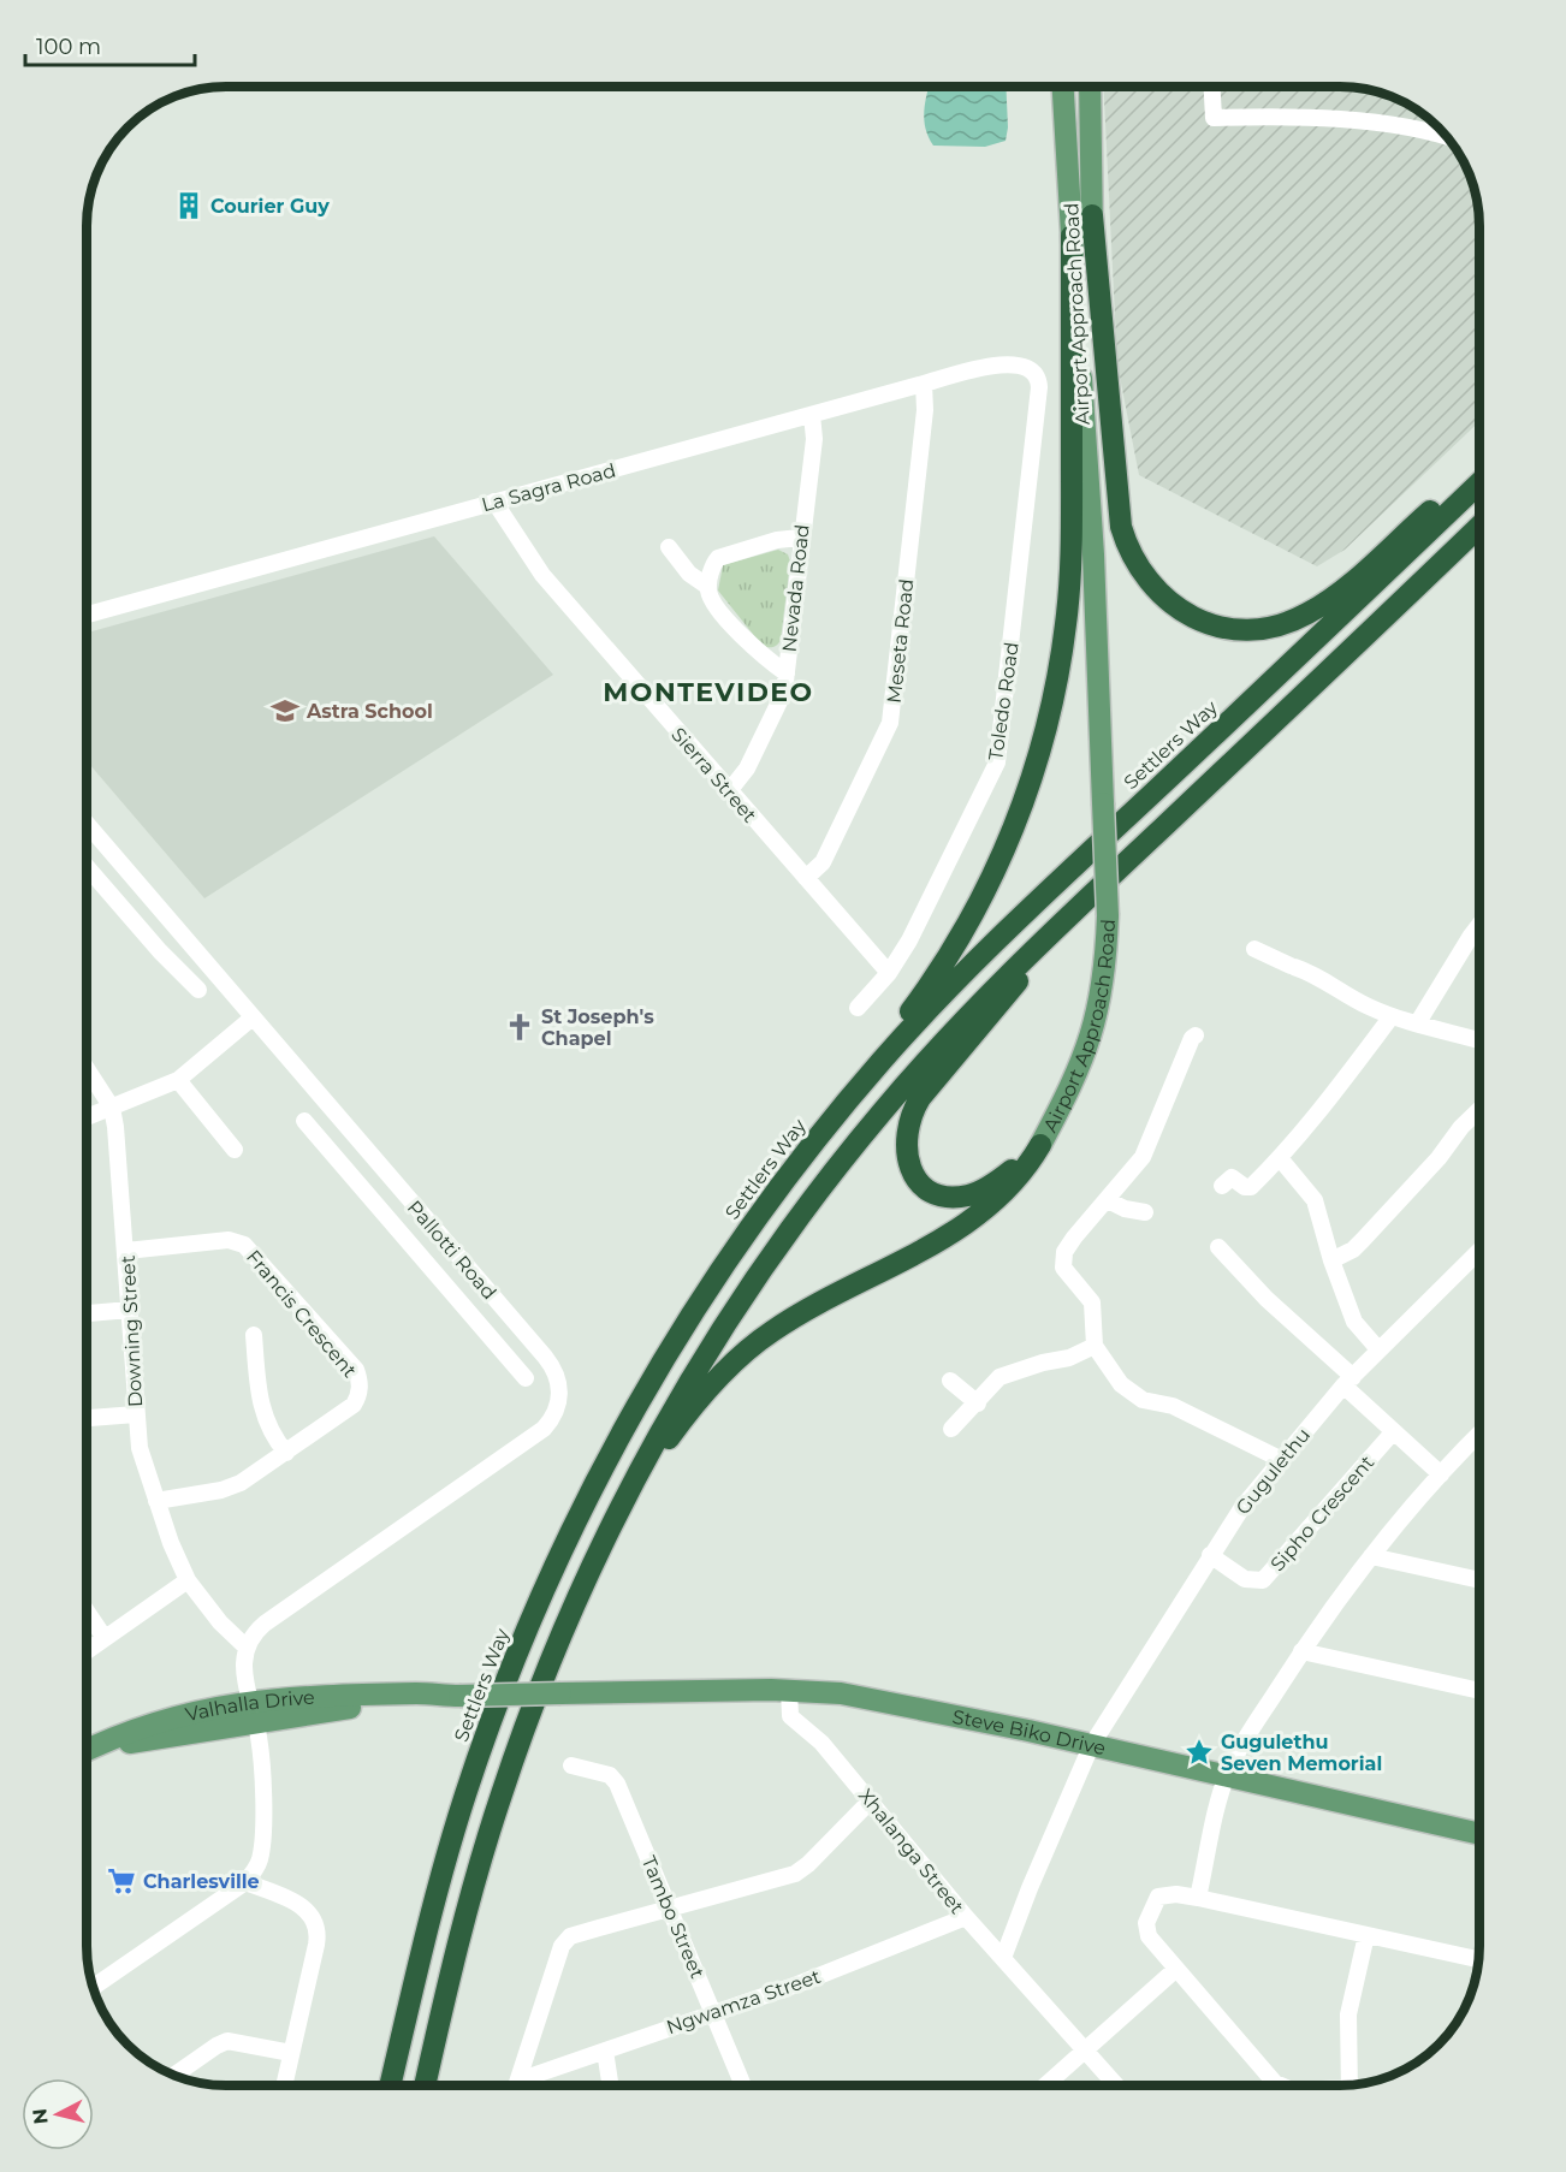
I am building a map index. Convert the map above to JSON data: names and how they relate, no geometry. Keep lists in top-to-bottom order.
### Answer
{
  "streets": {
    "highway": ["Settlers Way"],
    "main road": ["Airport Approach Road", "Valhalla Drive", "Steve Biko Drive"],
    "street": [
      "La Sagra Road",
      "Nevada Road",
      "Meseta Road",
      "Toledo Road",
      "Sierra Street",
      "Pallotti Road",
      "Francis Crescent",
      "Downing Street",
      "Gugulethu",
      "Sipho Crescent",
      "Xhalanga Street",
      "Tambo Street",
      "Ngwamza Street"
    ]
  },
  "crossings": [
    ["La Sagra Road", "Nevada Road"],
    ["La Sagra Road", "Meseta Road"],
    ["La Sagra Road", "Toledo Road"],
    ["La Sagra Road", "Sierra Street"],
    ["Nevada Road", "Sierra Street"],
    ["Meseta Road", "Sierra Street"],
    ["Toledo Road", "Sierra Street"],
    ["Pallotti Road", "Downing Street"],
    ["Francis Crescent", "Downing Street"],
    ["Gugulethu", "Sipho Crescent"],
    ["Gugulethu", "Steve Biko Drive"],
    ["Gugulethu", "Xhalanga Street"],
    ["Valhalla Drive", "Steve Biko Drive"],
    ["Steve Biko Drive", "Xhalanga Street"],
    ["Xhalanga Street", "Ngwamza Street"],
    ["Tambo Street", "Ngwamza Street"]
  ],
  "districts": ["MONTEVIDEO"],
  "places": {
    "building": ["Courier Guy"],
    "school or university": ["Astra School"],
    "church": ["St Joseph's Chapel"],
    "place": ["Gugulethu Seven Memorial"],
    "supermarket": ["Charlesville"]
  },
  "scale_bar": "100 m",
  "north": "left"
}
